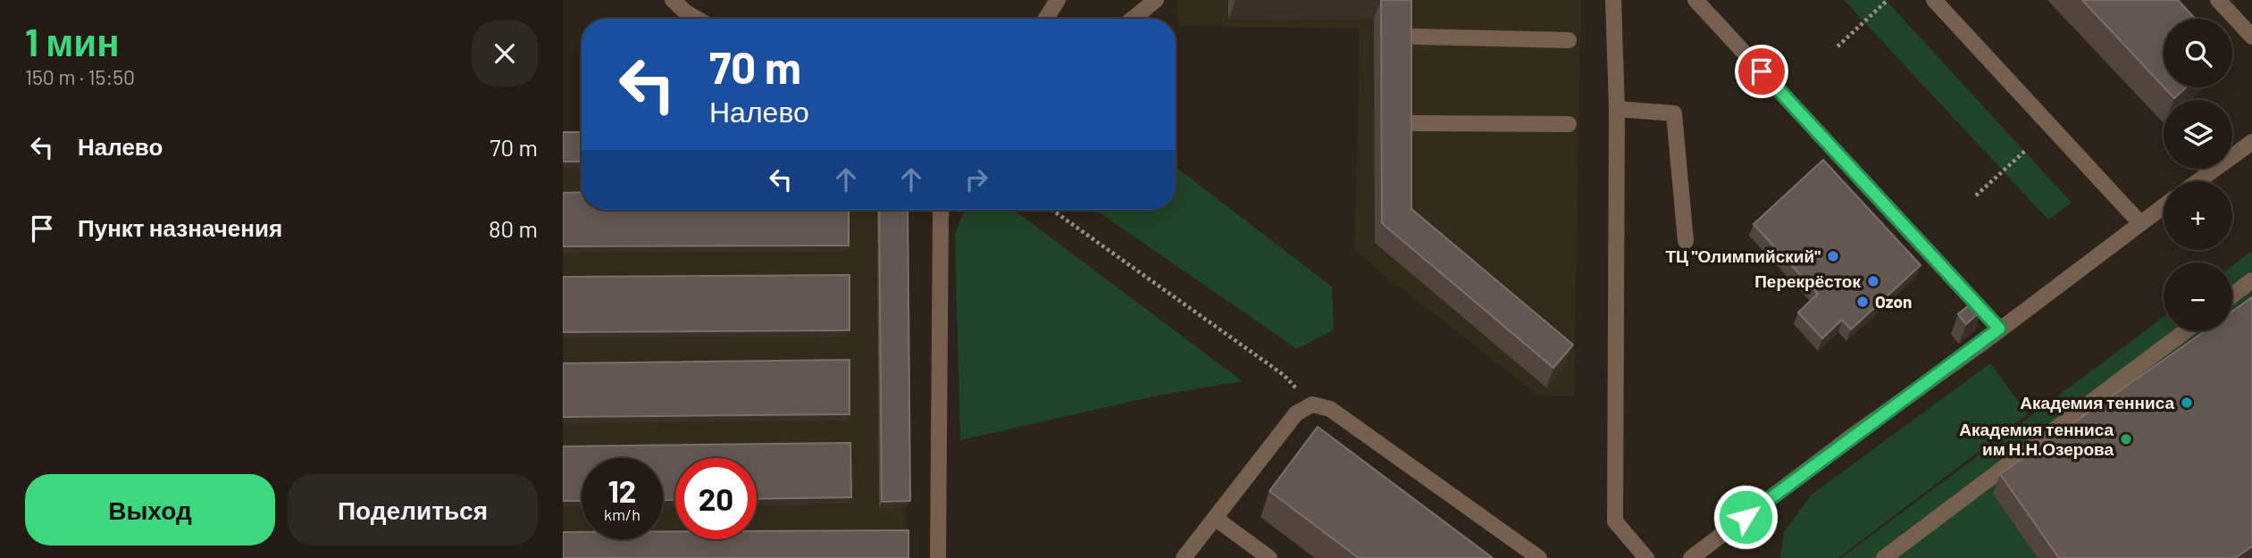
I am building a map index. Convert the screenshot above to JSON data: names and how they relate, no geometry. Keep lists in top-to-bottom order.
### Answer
{
  "places": [
    "ТЦ \"Олимпийский\"",
    "Перекрёсток",
    "Ozon",
    "Академия тенниса",
    "Академия тенниса им Н.Н.Озерова"
  ],
  "page": {
    "heading": ["1 мин", "150 m · 15:50"],
    "map_buttons": ["+", "−"],
    "turn": ["70 m", "Налево"],
    "list": [
      {
        "name": "Налево",
        "value": "70 m"
      },
      {
        "name": "Пункт назначения",
        "value": "80 m"
      }
    ],
    "speed": "12 km/h",
    "limit": "20",
    "buttons": ["Выход", "Поделиться"]
  }
}
